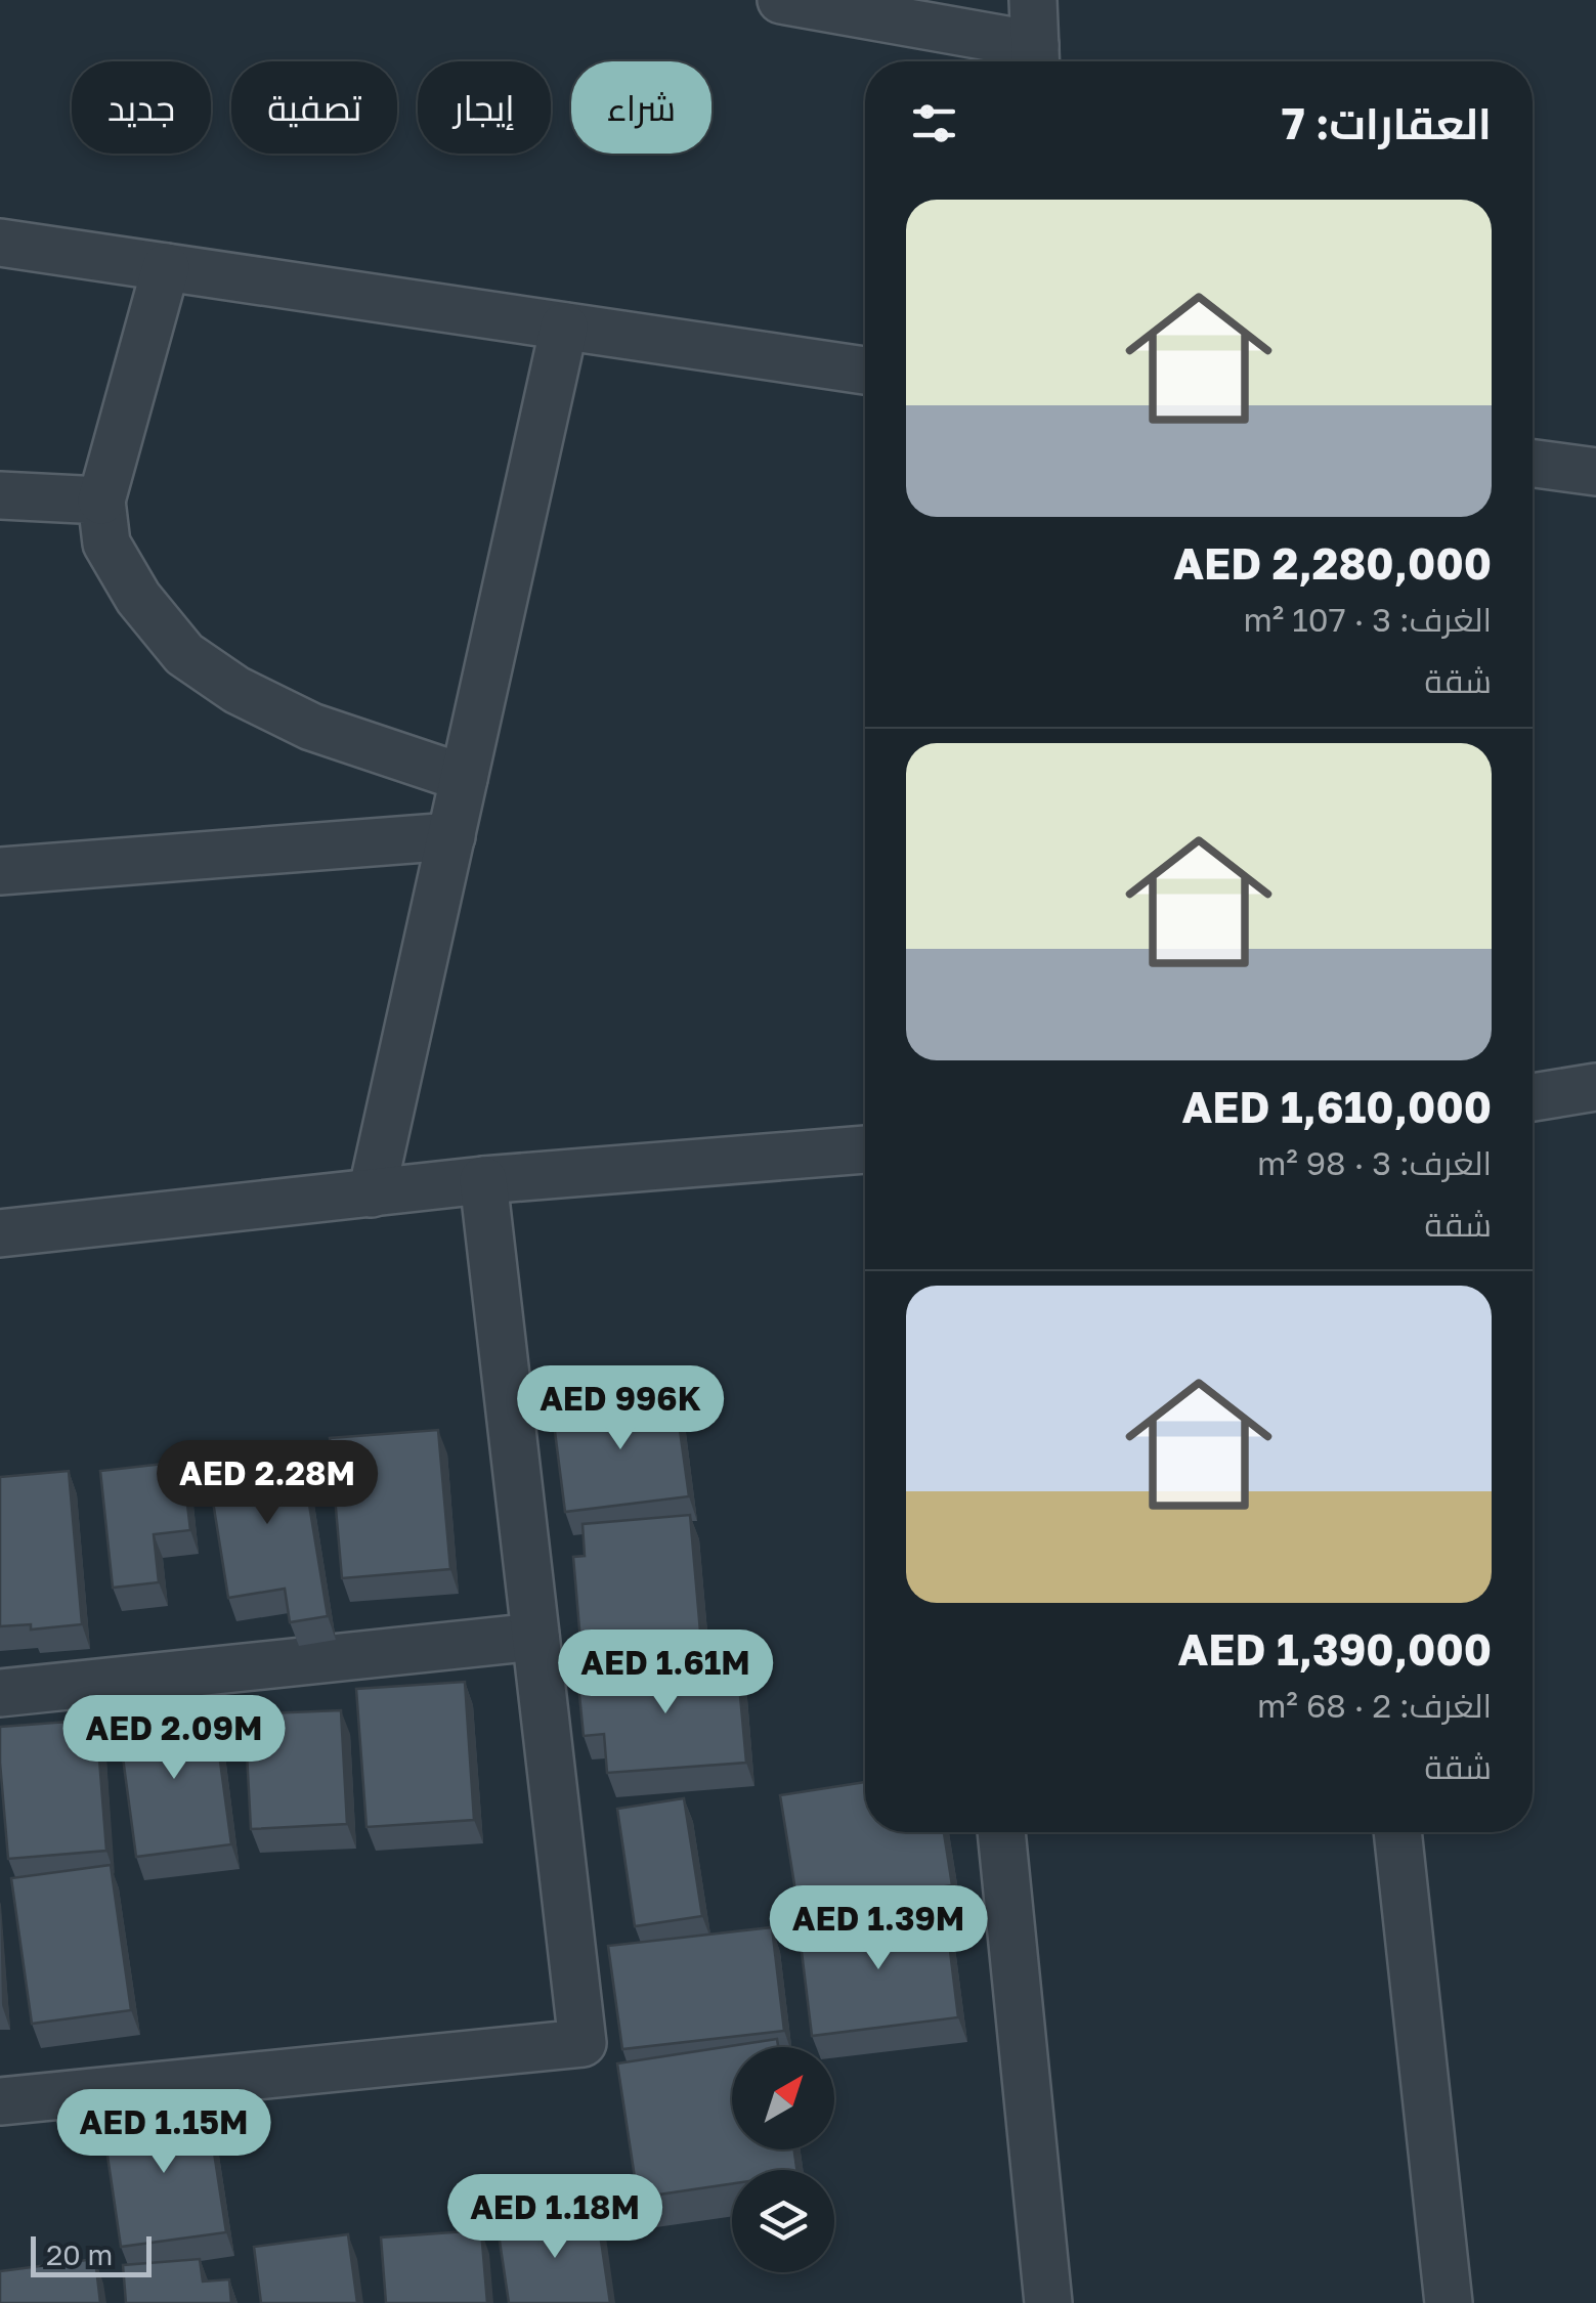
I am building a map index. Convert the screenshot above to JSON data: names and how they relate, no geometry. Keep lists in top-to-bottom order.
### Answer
{
  "scale_bar": "20 m",
  "north": "top right",
  "page": {
    "chip": [
      "شراء",
      "إيجار",
      "تصفية",
      "جديد"
    ],
    "heading": "العقارات: 7",
    "list": [
      {
        "name": "AED 2,280,000",
        "note": "الغرف: 3 · 107 m² · شقة"
      },
      {
        "name": "AED 1,610,000",
        "note": "الغرف: 3 · 98 m² · شقة"
      },
      {
        "name": "AED 1,390,000",
        "note": "الغرف: 2 · 68 m² · شقة"
      }
    ],
    "price": [
      "AED 996K",
      "AED 2.28M",
      "AED 1.61M",
      "AED 2.09M",
      "AED 1.39M",
      "AED 1.15M",
      "AED 1.18M"
    ],
    "scale": "20 m"
  }
}
